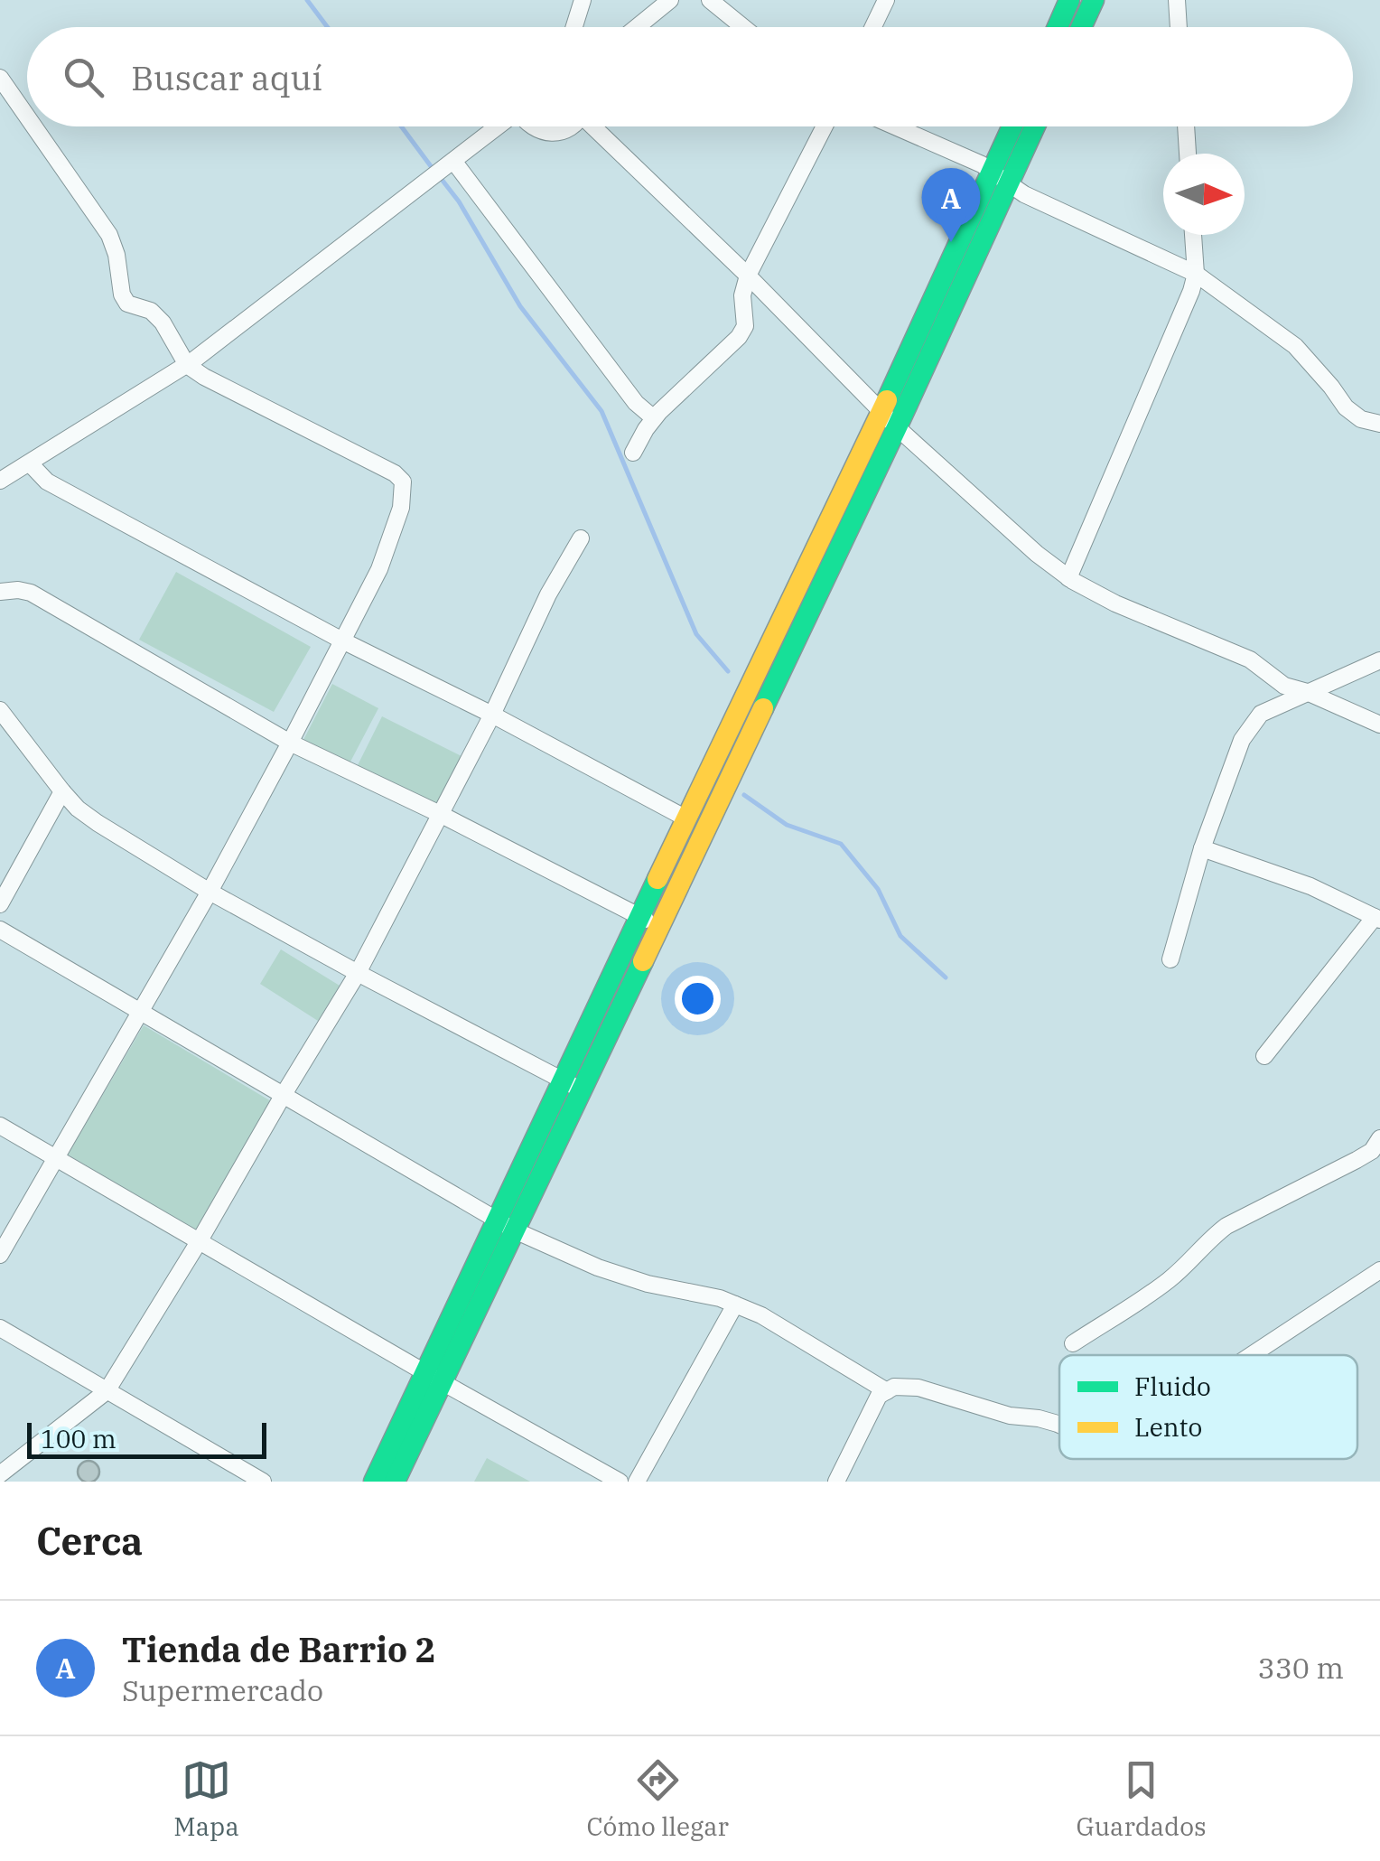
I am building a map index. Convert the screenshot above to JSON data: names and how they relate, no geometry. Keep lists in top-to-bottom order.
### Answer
{
  "legend": ["Fluido", "Lento"],
  "scale_bar": "100 m",
  "north": "right",
  "page": {
    "search": "Buscar aquí",
    "pins": "A",
    "scale": "100 m",
    "heading": "Cerca",
    "list": [
      {
        "mark": "A",
        "name": "Tienda de Barrio 2",
        "note": "Supermercado",
        "value": "330 m"
      }
    ],
    "nav": ["Mapa", "Cómo llegar", "Guardados"]
  }
}
